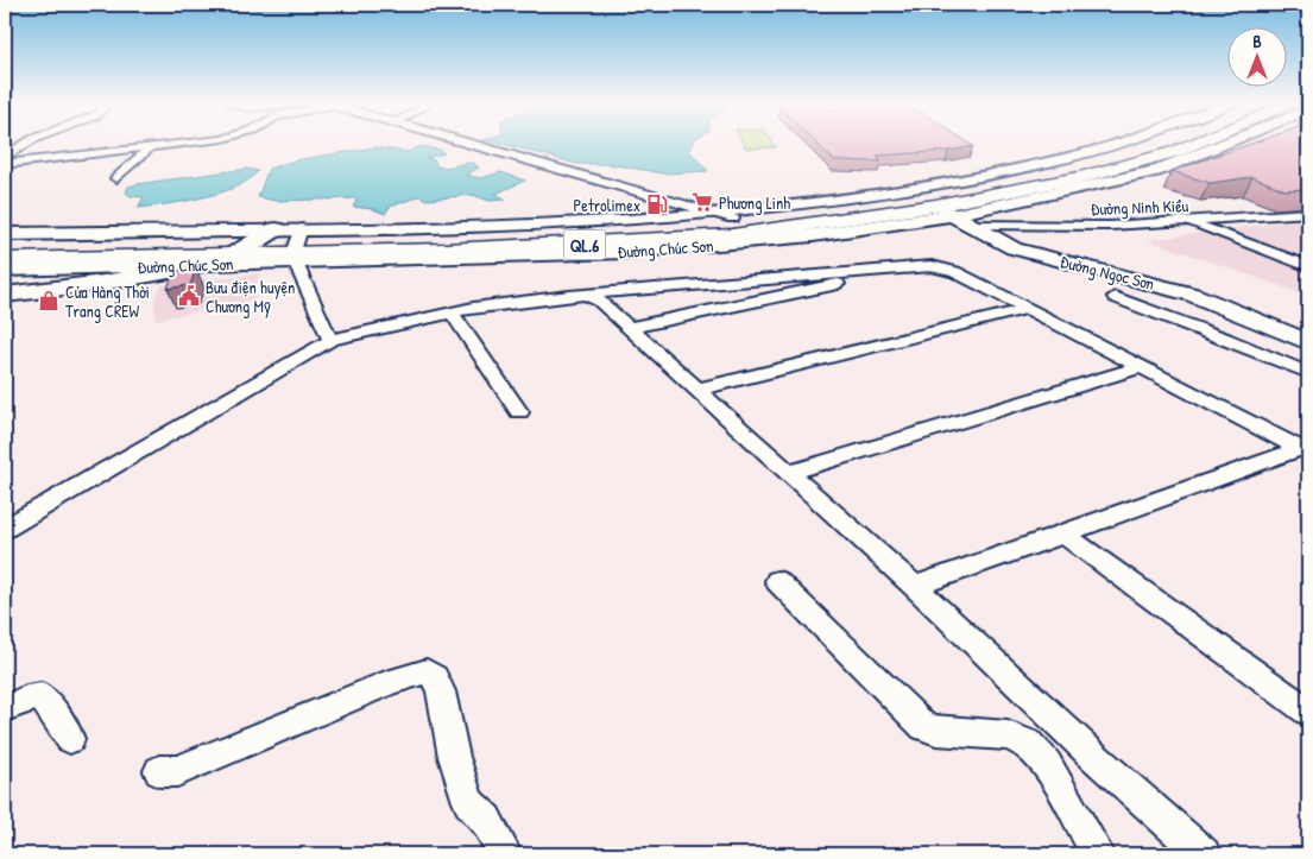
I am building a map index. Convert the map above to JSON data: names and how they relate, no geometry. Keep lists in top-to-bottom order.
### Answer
{
  "streets": {
    "highway": ["QL.6", "Đường Chúc Sơn"],
    "street": ["Đường Ninh Kiều", "Đường Ngọc Sơn"]
  },
  "crossings": [
    ["Đường Ninh Kiều", "Đường Chúc Sơn"],
    ["Đường Ninh Kiều", "Đường Ngọc Sơn"],
    ["Đường Chúc Sơn", "Đường Ngọc Sơn"]
  ],
  "places": {
    "supermarket": ["Phương Linh"],
    "fuel station": ["Petrolimex"],
    "public building": ["Bưu điện huyện Chương Mỹ"],
    "shop": ["Cửa Hàng Thời Trang CREW"]
  },
  "north": "top"
}
